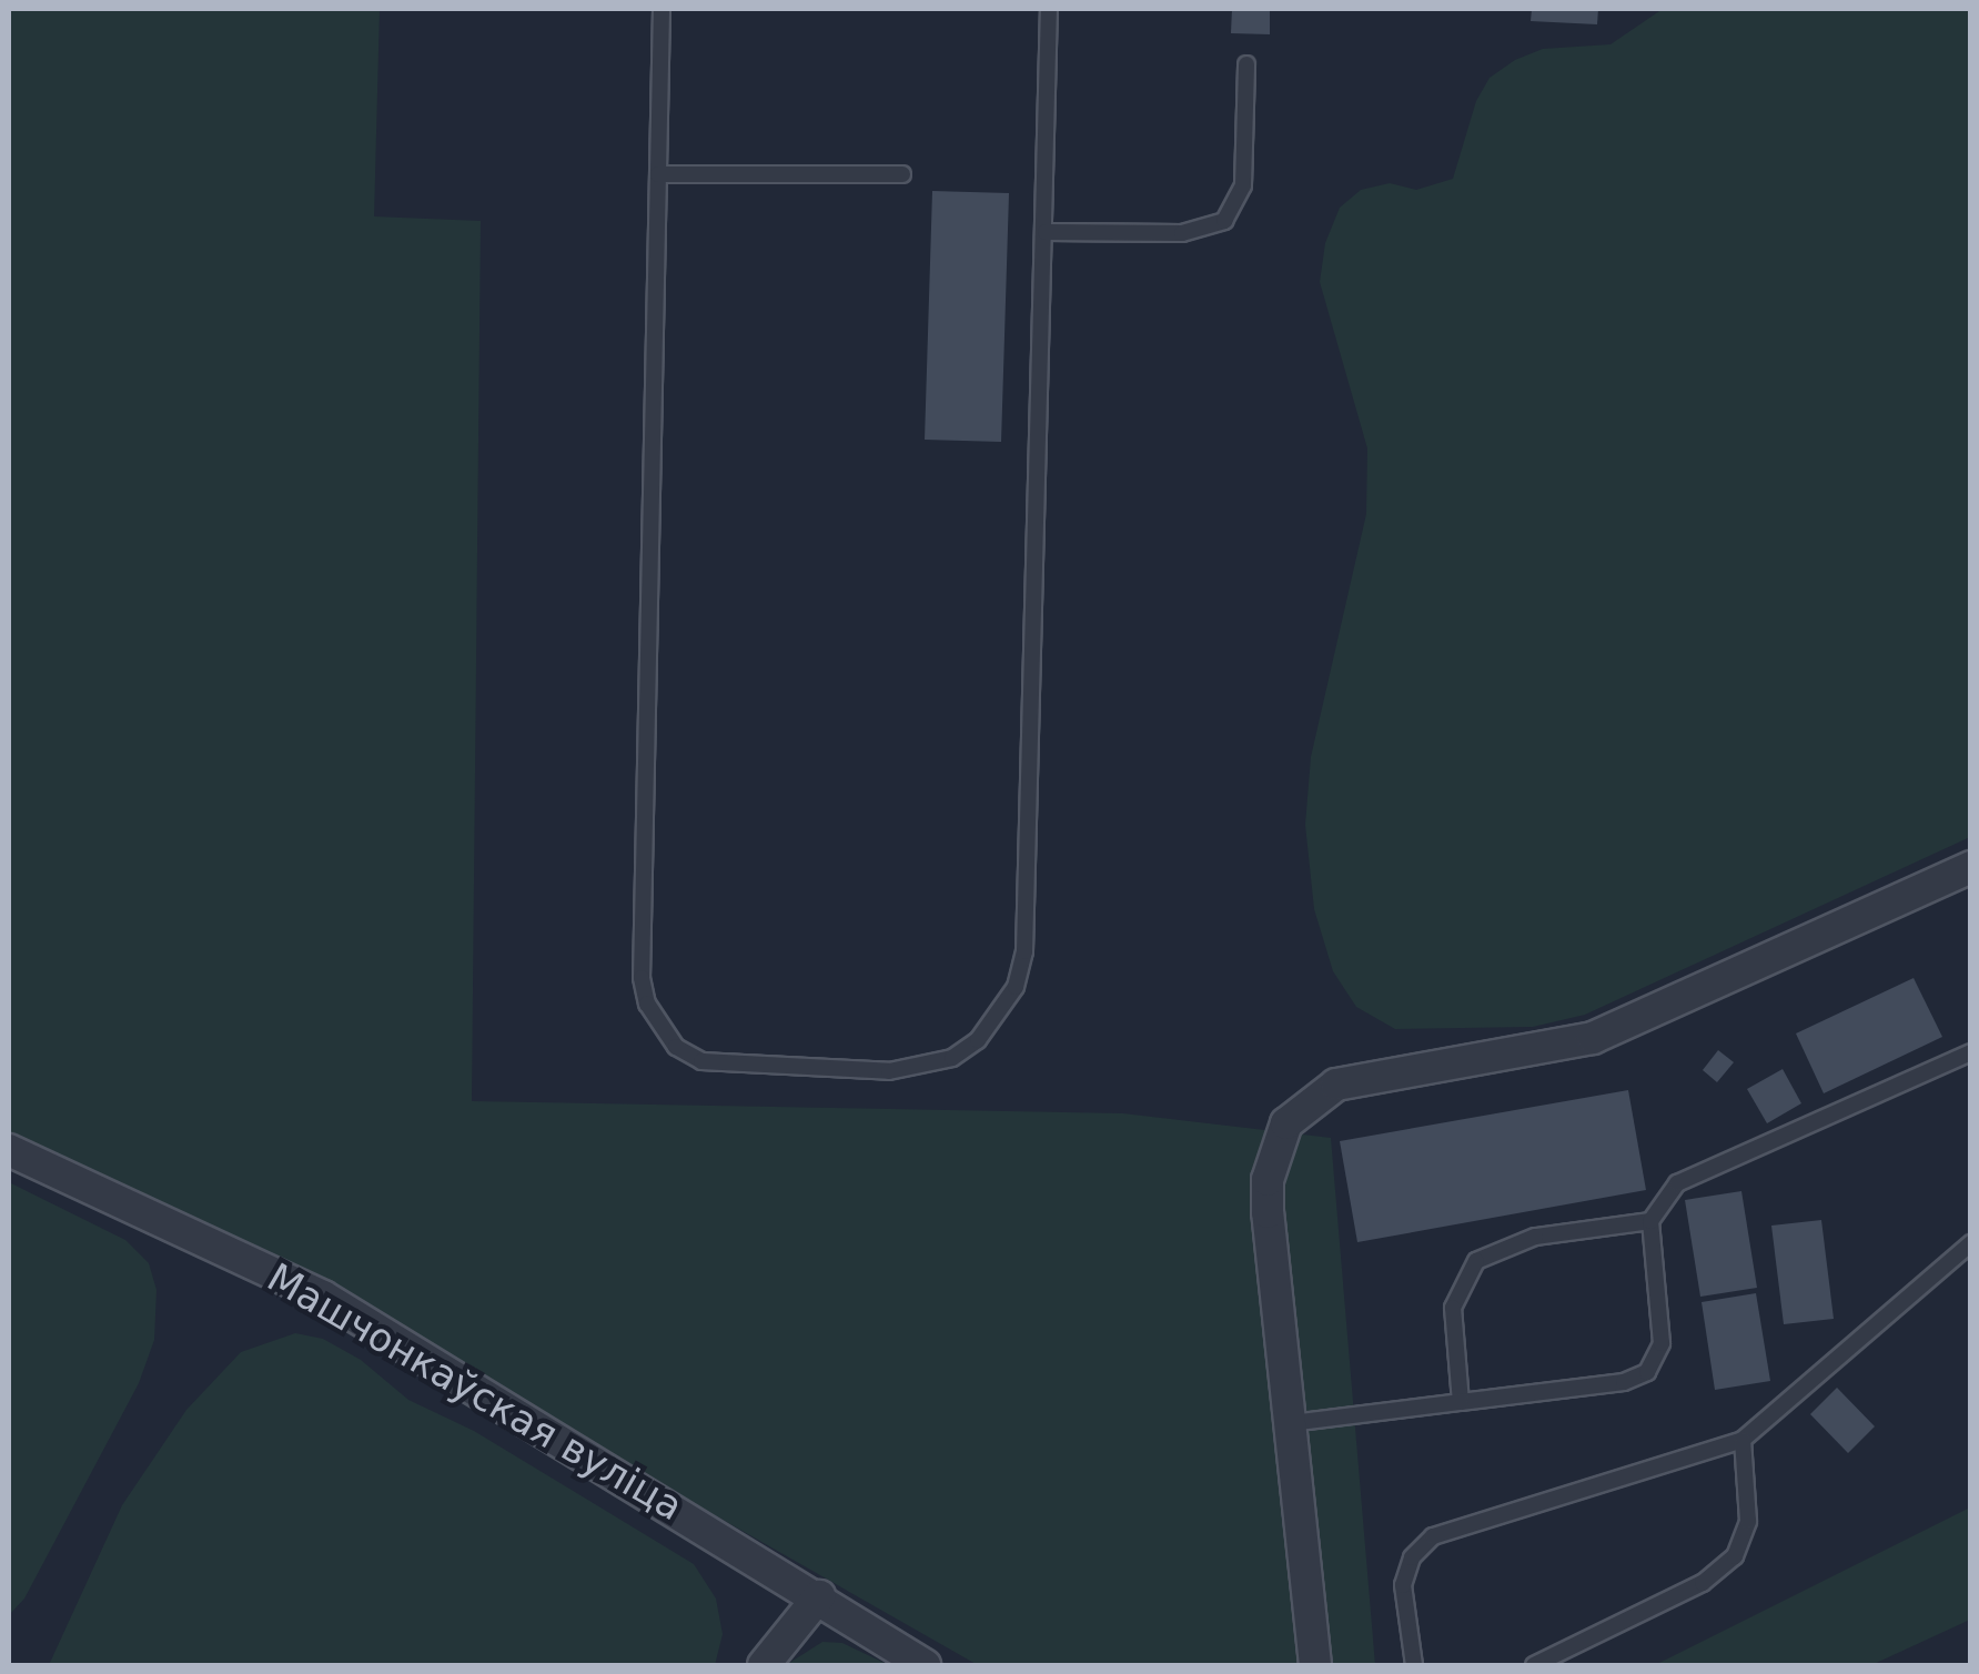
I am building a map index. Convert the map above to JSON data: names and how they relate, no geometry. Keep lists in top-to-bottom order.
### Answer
{
  "streets": {
    "street": ["Машчонкаўская вуліца"]
  }
}
